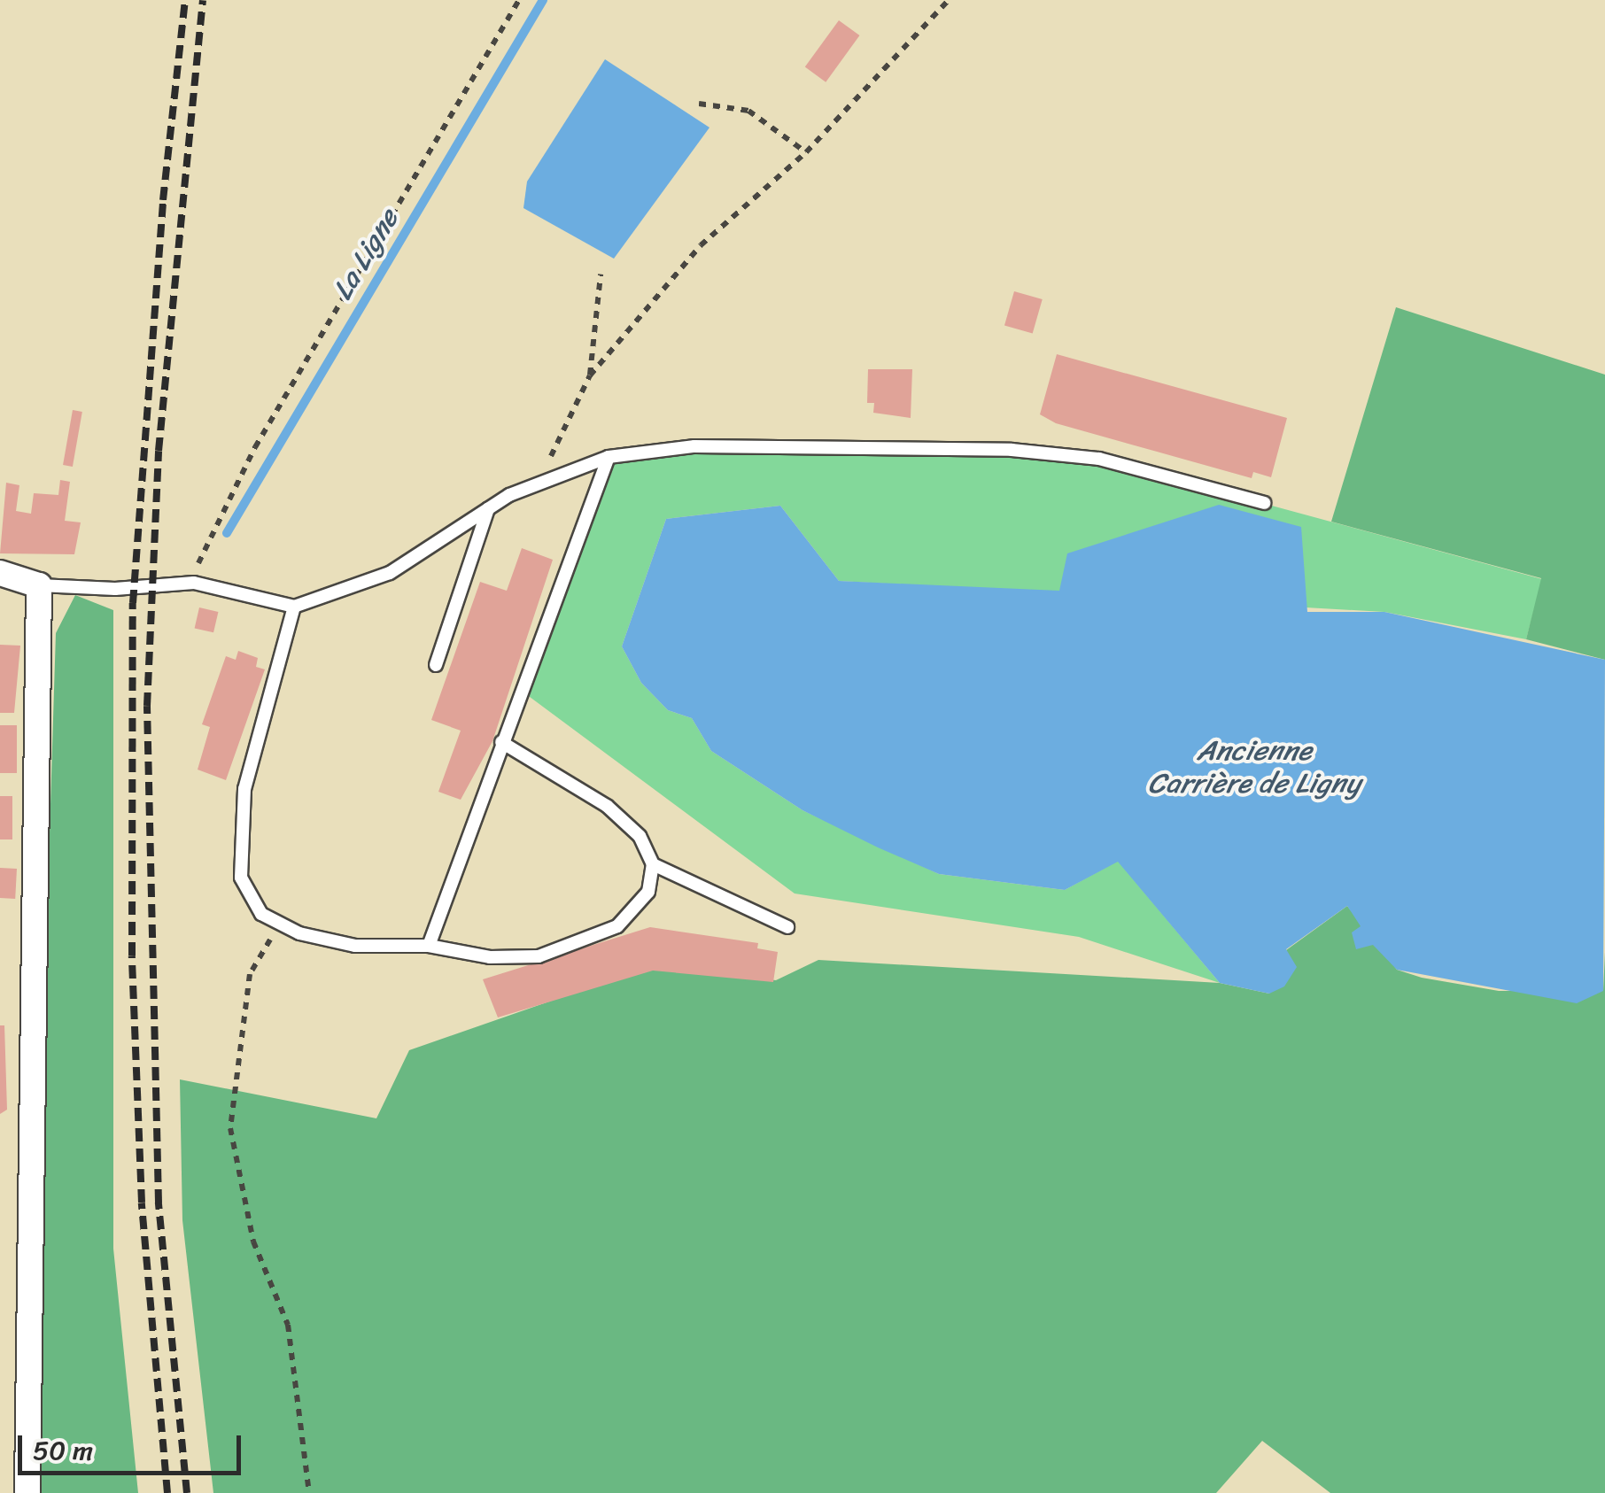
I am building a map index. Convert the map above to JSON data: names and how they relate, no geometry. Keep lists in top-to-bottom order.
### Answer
{
  "water": ["La Ligne", "Ancienne Carrière de Ligny"],
  "scale_bar": "50 m"
}
